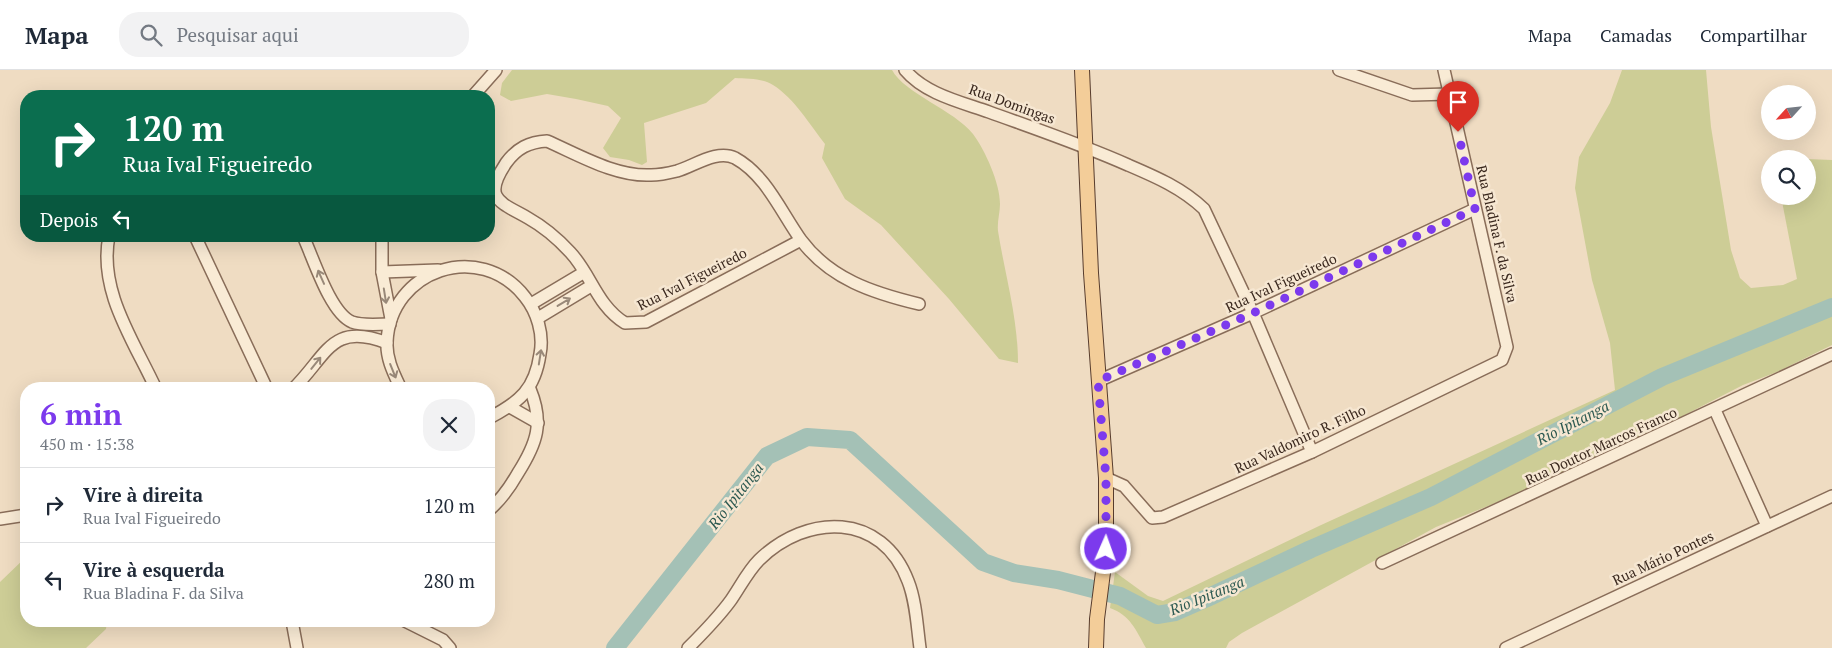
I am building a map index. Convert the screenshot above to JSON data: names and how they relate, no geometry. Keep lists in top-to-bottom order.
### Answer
{
  "streets": {
    "street": [
      "Rua Domingas",
      "Rua Bladina F. da Silva",
      "Rua Ival Figueiredo",
      "Rua Valdomiro R. Filho",
      "Rua Doutor Marcos Franco",
      "Rua Mário Pontes"
    ]
  },
  "crossings": [
    ["Rua Bladina F. da Silva", "Rua Ival Figueiredo"],
    ["Rua Bladina F. da Silva", "Rua Valdomiro R. Filho"]
  ],
  "water": ["Rio Ipitanga"],
  "north": "bottom left",
  "page": {
    "header": "Mapa",
    "search": "Pesquisar aqui",
    "nav": ["Mapa", "Camadas", "Compartilhar"],
    "turn": ["120 m", "Rua Ival Figueiredo"],
    "then": "Depois",
    "heading": ["6 min", "450 m · 15:38"],
    "list": [
      {
        "name": "Vire à direita",
        "note": "Rua Ival Figueiredo",
        "value": "120 m"
      },
      {
        "name": "Vire à esquerda",
        "note": "Rua Bladina F. da Silva",
        "value": "280 m"
      }
    ]
  }
}
